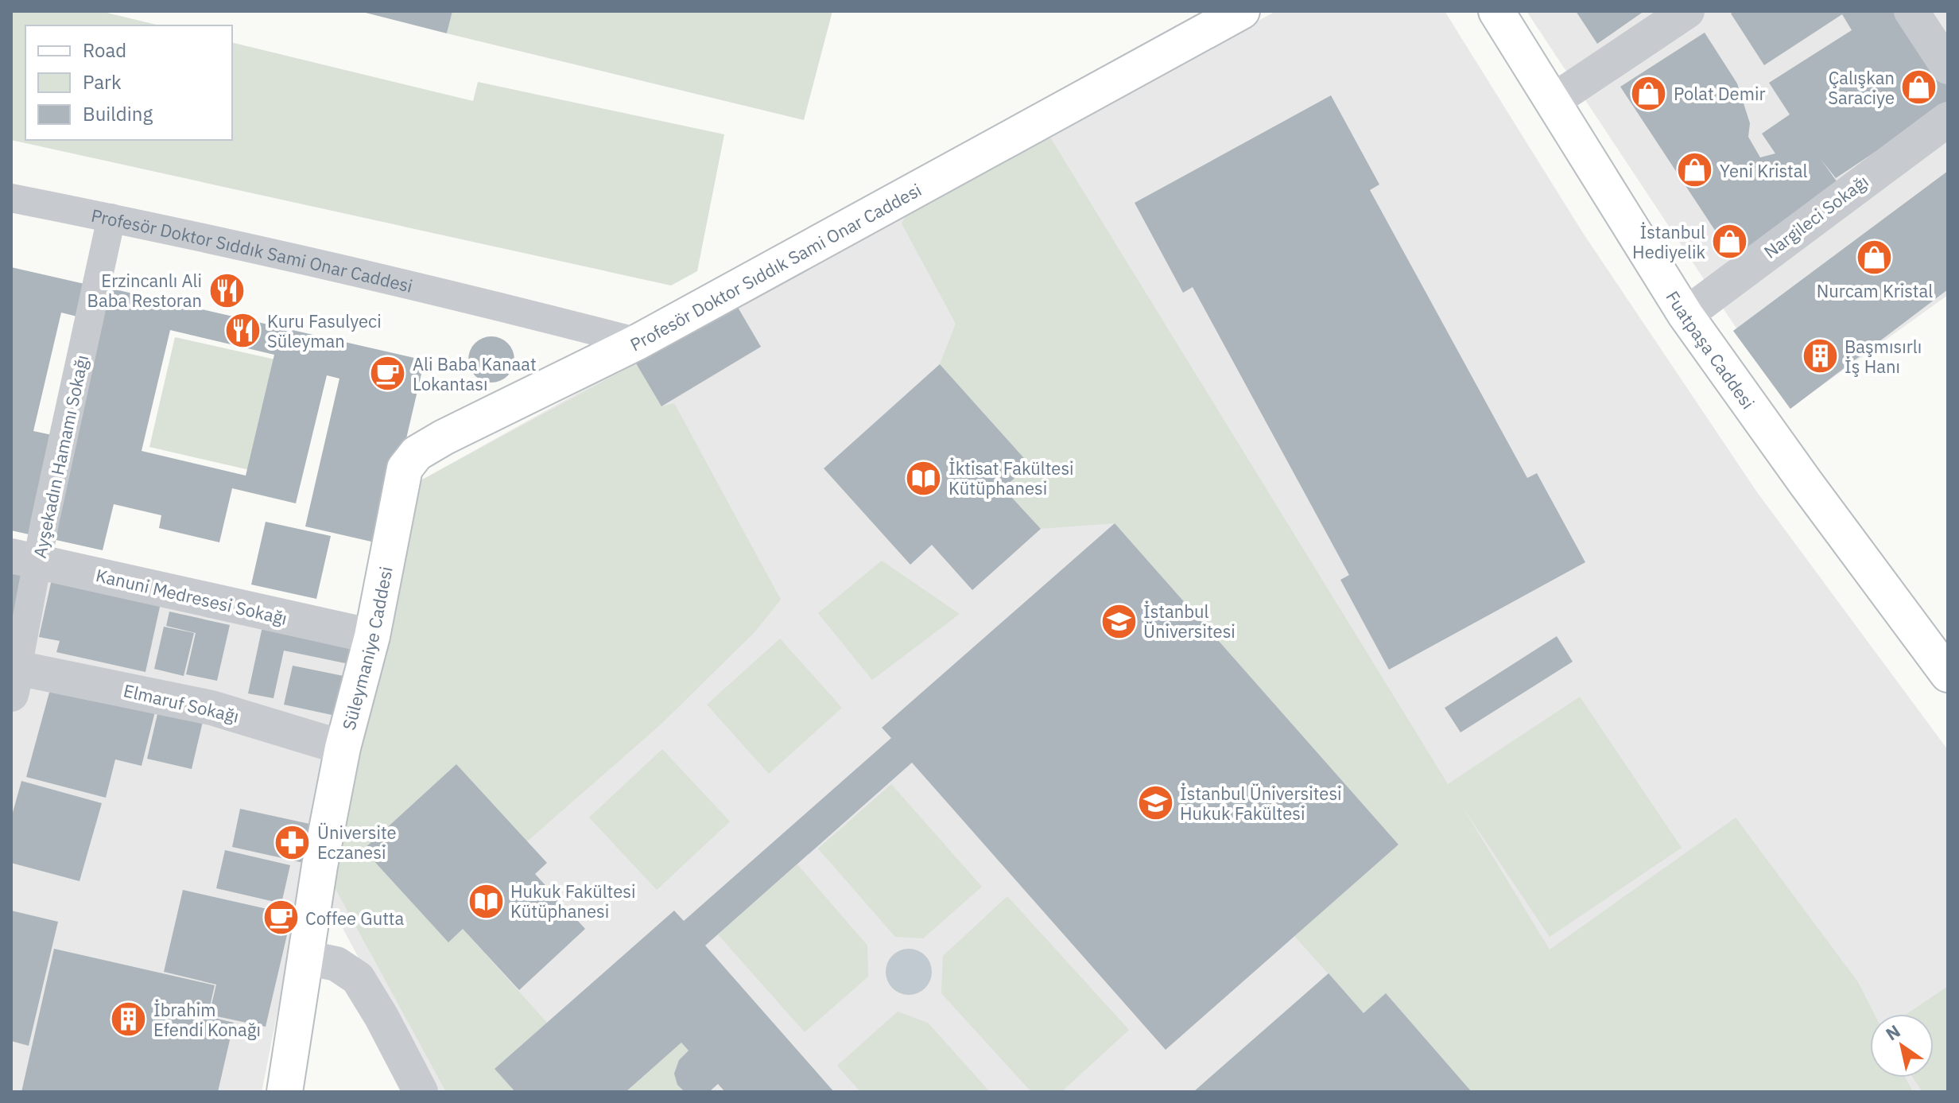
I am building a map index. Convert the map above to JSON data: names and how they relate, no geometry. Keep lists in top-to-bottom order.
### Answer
{
  "streets": {
    "main road": ["Profesör Doktor Sıddık Sami Onar Caddesi", "Fuatpaşa Caddesi", "Süleymaniye Caddesi"],
    "street": [
      "Nargileci Sokağı",
      "Ayşekadın Hamamı Sokağı",
      "Kanuni Medresesi Sokağı",
      "Elmaruf Sokağı"
    ]
  },
  "crossings": [
    ["Nargileci Sokağı", "Fuatpaşa Caddesi"],
    ["Profesör Doktor Sıddık Sami Onar Caddesi", "Ayşekadın Hamamı Sokağı"],
    ["Profesör Doktor Sıddık Sami Onar Caddesi", "Süleymaniye Caddesi"],
    ["Ayşekadın Hamamı Sokağı", "Kanuni Medresesi Sokağı"],
    ["Ayşekadın Hamamı Sokağı", "Elmaruf Sokağı"],
    ["Kanuni Medresesi Sokağı", "Süleymaniye Caddesi"],
    ["Süleymaniye Caddesi", "Elmaruf Sokağı"]
  ],
  "places": {
    "shop": [
      "Çalışkan Saraciye",
      "Polat Demir",
      "Yeni Kristal",
      "İstanbul Hediyelik",
      "Nurcam Kristal"
    ],
    "restaurant": ["Erzincanlı Ali Baba Restoran", "Kuru Fasulyeci Süleyman"],
    "building": ["Başmısırlı İş Hanı", "İbrahim Efendi Konağı"],
    "cafe": ["Ali Baba Kanaat Lokantası", "Coffee Gutta"],
    "library": ["İktisat Fakültesi Kütüphanesi", "Hukuk Fakültesi Kütüphanesi"],
    "school or university": ["İstanbul Üniversitesi", "İstanbul Üniversitesi Hukuk Fakültesi"],
    "pharmacy": ["Üniversite Eczanesi"]
  },
  "legend": ["Road", "Park", "Building"],
  "north": "top left"
}
